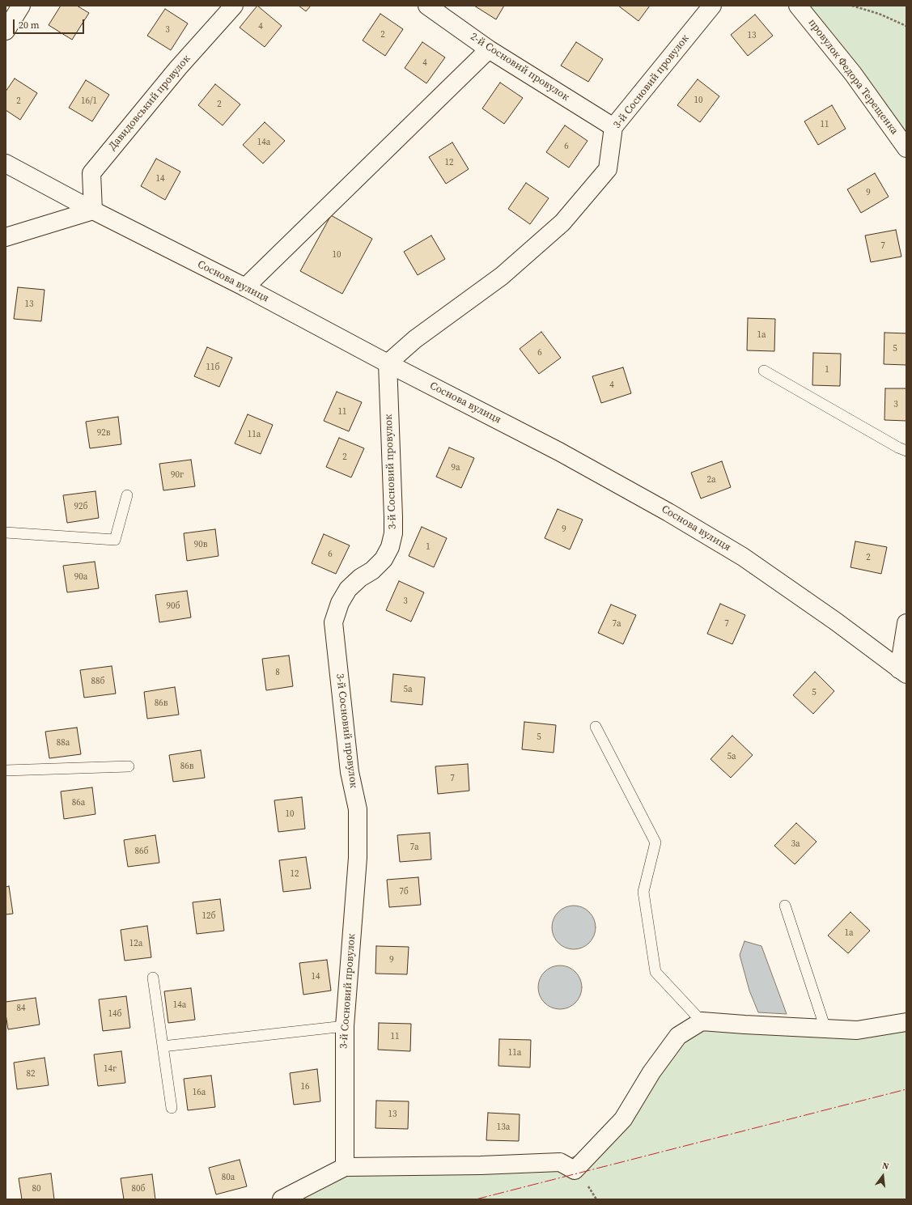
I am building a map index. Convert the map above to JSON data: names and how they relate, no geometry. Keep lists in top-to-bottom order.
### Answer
{
  "streets": {
    "street": [
      "2-й Сосновий провулок",
      "провулок Федора Терещенка",
      "3-й Сосновий провулок",
      "Давидовський провулок",
      "Соснова вулиця"
    ]
  },
  "crossings": [
    ["2-й Сосновий провулок", "3-й Сосновий провулок"],
    ["3-й Сосновий провулок", "Соснова вулиця"],
    ["Давидовський провулок", "Соснова вулиця"]
  ],
  "house_numbers": [
    "4",
    "3",
    "2",
    "13",
    "4",
    "10",
    "2",
    "16/1",
    "2",
    "11",
    "14а",
    "6",
    "12",
    "14",
    "9",
    "7",
    "10",
    "13",
    "1а",
    "5",
    "6",
    "11б",
    "1",
    "4",
    "3",
    "11",
    "92в",
    "11а",
    "2",
    "9а",
    "90г",
    "2а",
    "92б",
    "9",
    "90в",
    "1",
    "6",
    "2",
    "90а",
    "3",
    "90б",
    "7а",
    "7",
    "8",
    "88б",
    "5а",
    "5",
    "86в",
    "5",
    "88а",
    "5а",
    "86в",
    "7",
    "86а",
    "10",
    "3а",
    "7а",
    "86б",
    "12",
    "7б",
    "12б",
    "1а",
    "12а",
    "9",
    "14",
    "14а",
    "84",
    "14б",
    "11",
    "11а",
    "14г",
    "82",
    "16",
    "16а",
    "13",
    "13а",
    "80а",
    "80",
    "80б"
  ],
  "scale_bar": "20 m",
  "north": "top"
}
